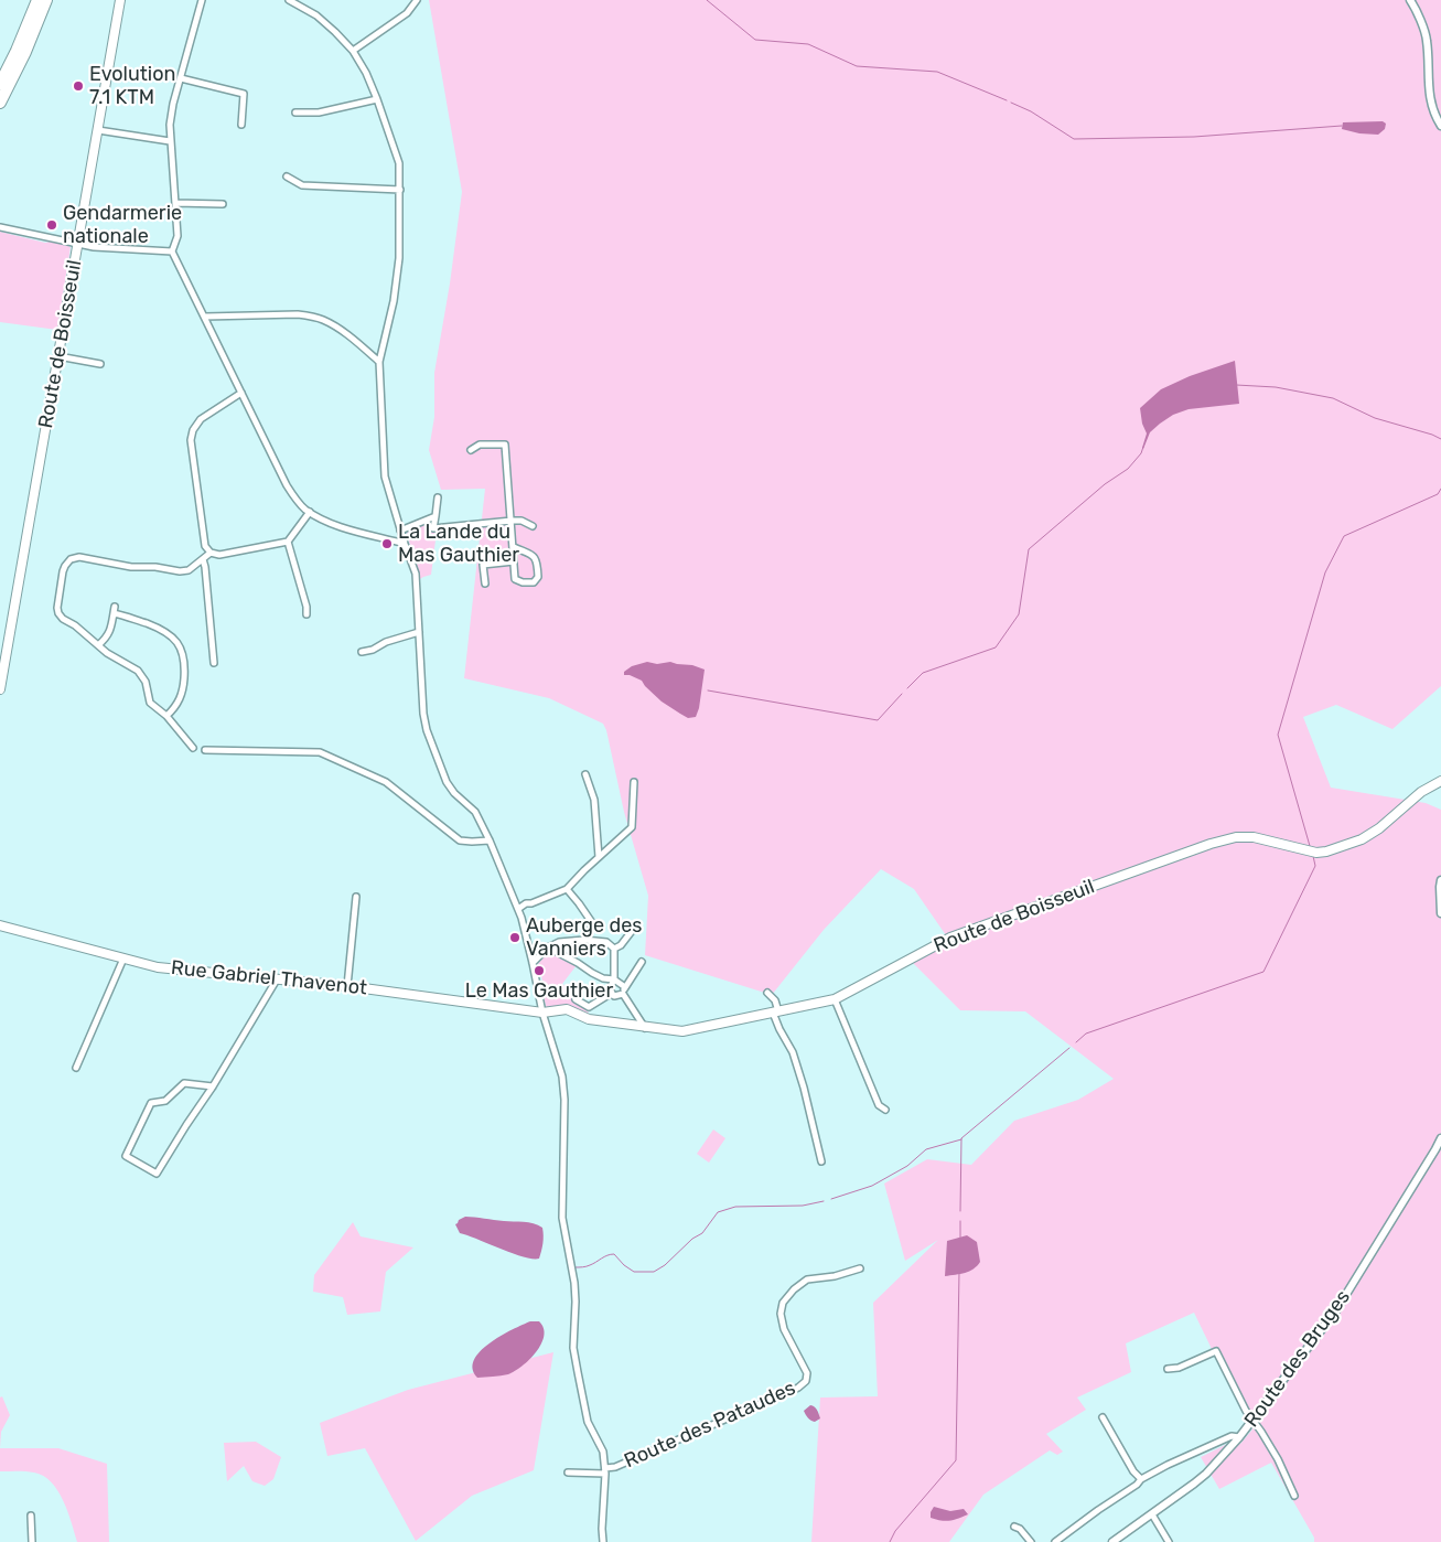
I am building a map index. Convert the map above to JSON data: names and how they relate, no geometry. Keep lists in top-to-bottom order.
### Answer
{
  "streets": {
    "main road": ["Route de Boisseuil", "Rue Gabriel Thavenot"],
    "street": ["Route des Bruges", "Route des Pataudes"]
  },
  "crossings": [
    ["Route de Boisseuil", "Rue Gabriel Thavenot"]
  ],
  "places": [
    "Evolution 7.1 KTM",
    "Gendarmerie nationale",
    "La Lande du Mas Gauthier",
    "Auberge des Vanniers",
    "Le Mas Gauthier"
  ]
}
